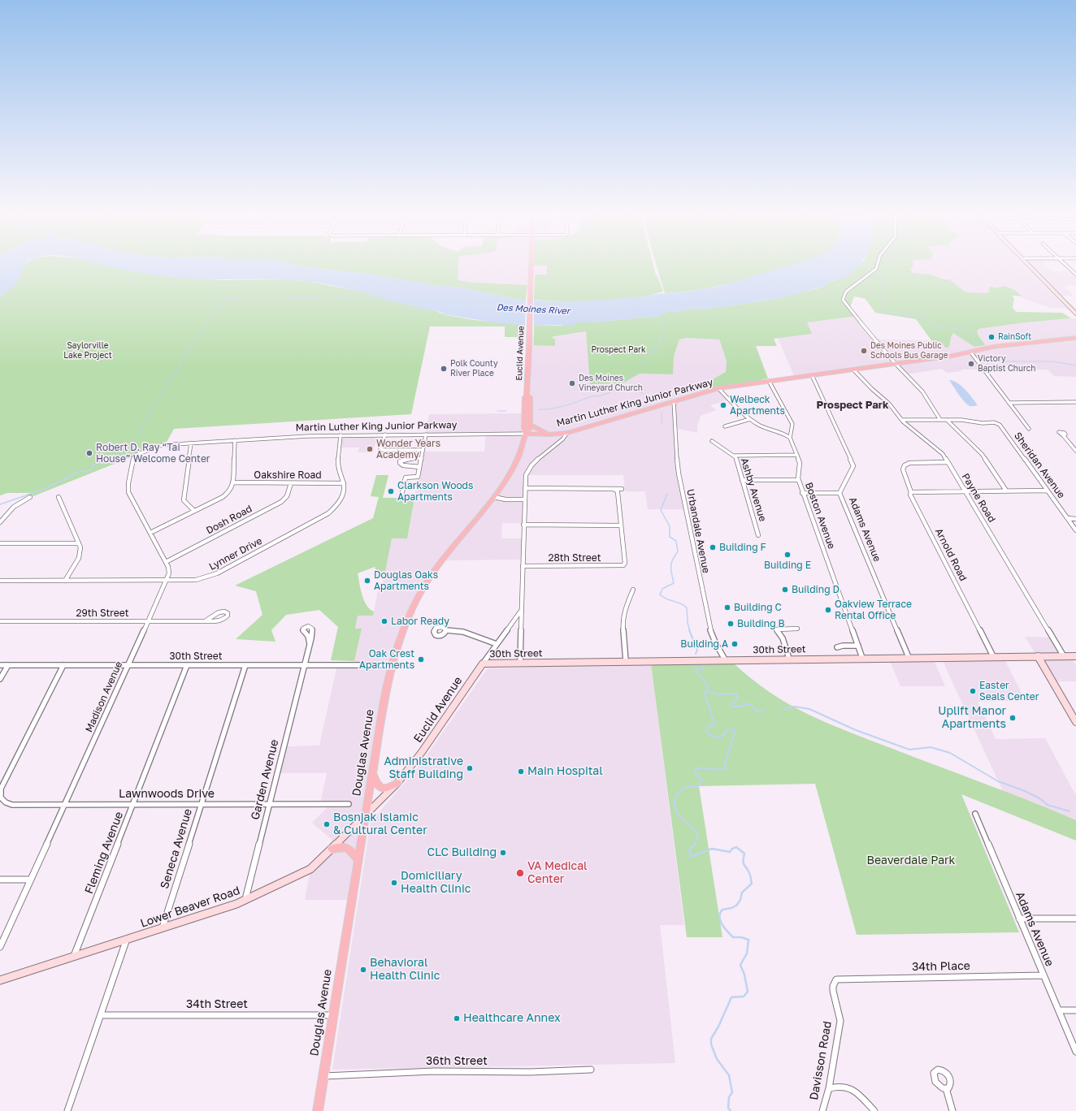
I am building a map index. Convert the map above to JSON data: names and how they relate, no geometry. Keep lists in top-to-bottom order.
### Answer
{
  "streets": {
    "main road": ["Euclid Avenue", "Martin Luther King Junior Parkway", "Douglas Avenue"],
    "street": [
      "Sheridan Avenue",
      "Oakshire Road",
      "Ashby Avenue",
      "Payne Road",
      "Boston Avenue",
      "Dosh Road",
      "Adams Avenue",
      "Urbandale Avenue",
      "Lynner Drive",
      "Arnold Road",
      "28th Street",
      "29th Street",
      "30th Street",
      "Madison Avenue",
      "Garden Avenue",
      "Lawnwoods Drive",
      "Seneca Avenue",
      "Fleming Avenue",
      "Lower Beaver Road",
      "34th Place",
      "34th Street",
      "Davisson Road",
      "36th Street"
    ]
  },
  "crossings": [
    ["Euclid Avenue", "Martin Luther King Junior Parkway"],
    ["Euclid Avenue", "30th Street"],
    ["Euclid Avenue", "Douglas Avenue"],
    ["Euclid Avenue", "Lower Beaver Road"],
    ["Martin Luther King Junior Parkway", "Payne Road"],
    ["Martin Luther King Junior Parkway", "Boston Avenue"],
    ["Martin Luther King Junior Parkway", "Adams Avenue"],
    ["Martin Luther King Junior Parkway", "Urbandale Avenue"],
    ["Martin Luther King Junior Parkway", "Madison Avenue"],
    ["Martin Luther King Junior Parkway", "Douglas Avenue"],
    ["Oakshire Road", "Dosh Road"],
    ["Oakshire Road", "Lynner Drive"],
    ["Payne Road", "Arnold Road"],
    ["Payne Road", "30th Street"],
    ["Boston Avenue", "30th Street"],
    ["Dosh Road", "Madison Avenue"],
    ["Adams Avenue", "30th Street"],
    ["Adams Avenue", "34th Place"],
    ["Urbandale Avenue", "30th Street"],
    ["Lynner Drive", "Madison Avenue"],
    ["Arnold Road", "30th Street"],
    ["29th Street", "Madison Avenue"],
    ["30th Street", "Madison Avenue"],
    ["30th Street", "Douglas Avenue"],
    ["30th Street", "Garden Avenue"],
    ["30th Street", "Lawnwoods Drive"],
    ["30th Street", "Seneca Avenue"],
    ["30th Street", "Fleming Avenue"],
    ["Madison Avenue", "Lawnwoods Drive"],
    ["Douglas Avenue", "Lower Beaver Road"],
    ["Douglas Avenue", "34th Street"],
    ["Douglas Avenue", "36th Street"],
    ["Garden Avenue", "Lawnwoods Drive"],
    ["Garden Avenue", "Lower Beaver Road"],
    ["Lawnwoods Drive", "Seneca Avenue"],
    ["Lawnwoods Drive", "Fleming Avenue"],
    ["Seneca Avenue", "Lower Beaver Road"],
    ["Fleming Avenue", "Lower Beaver Road"],
    ["34th Place", "Davisson Road"]
  ],
  "districts": ["Prospect Park"],
  "water": ["Des Moines River"],
  "parks": ["Saylorville Lake Project", "Prospect Park", "Beaverdale Park"],
  "places": [
    "RainSoft",
    "Des Moines Public Schools Bus Garage",
    "Victory Baptist Church",
    "Polk County River Place",
    "Des Moines Vineyard Church",
    "Welbeck Apartments",
    "Wonder Years Academy",
    "Robert D. Ray “Tai House” Welcome Center",
    "Clarkson Woods Apartments",
    "Building F",
    "Building E",
    "Douglas Oaks Apartments",
    "Building D",
    "Building C",
    "Oakview Terrace Rental Office",
    "Labor Ready",
    "Building B",
    "Building A",
    "Oak Crest Apartments",
    "Easter Seals Center",
    "Uplift Manor Apartments",
    "Administrative Staff Building",
    "Main Hospital",
    "Bosnjak Islamic & Cultural Center",
    "CLC Building",
    "VA Medical Center",
    "Domiciliary Health Clinic",
    "Behavioral Health Clinic",
    "Healthcare Annex"
  ]
}
